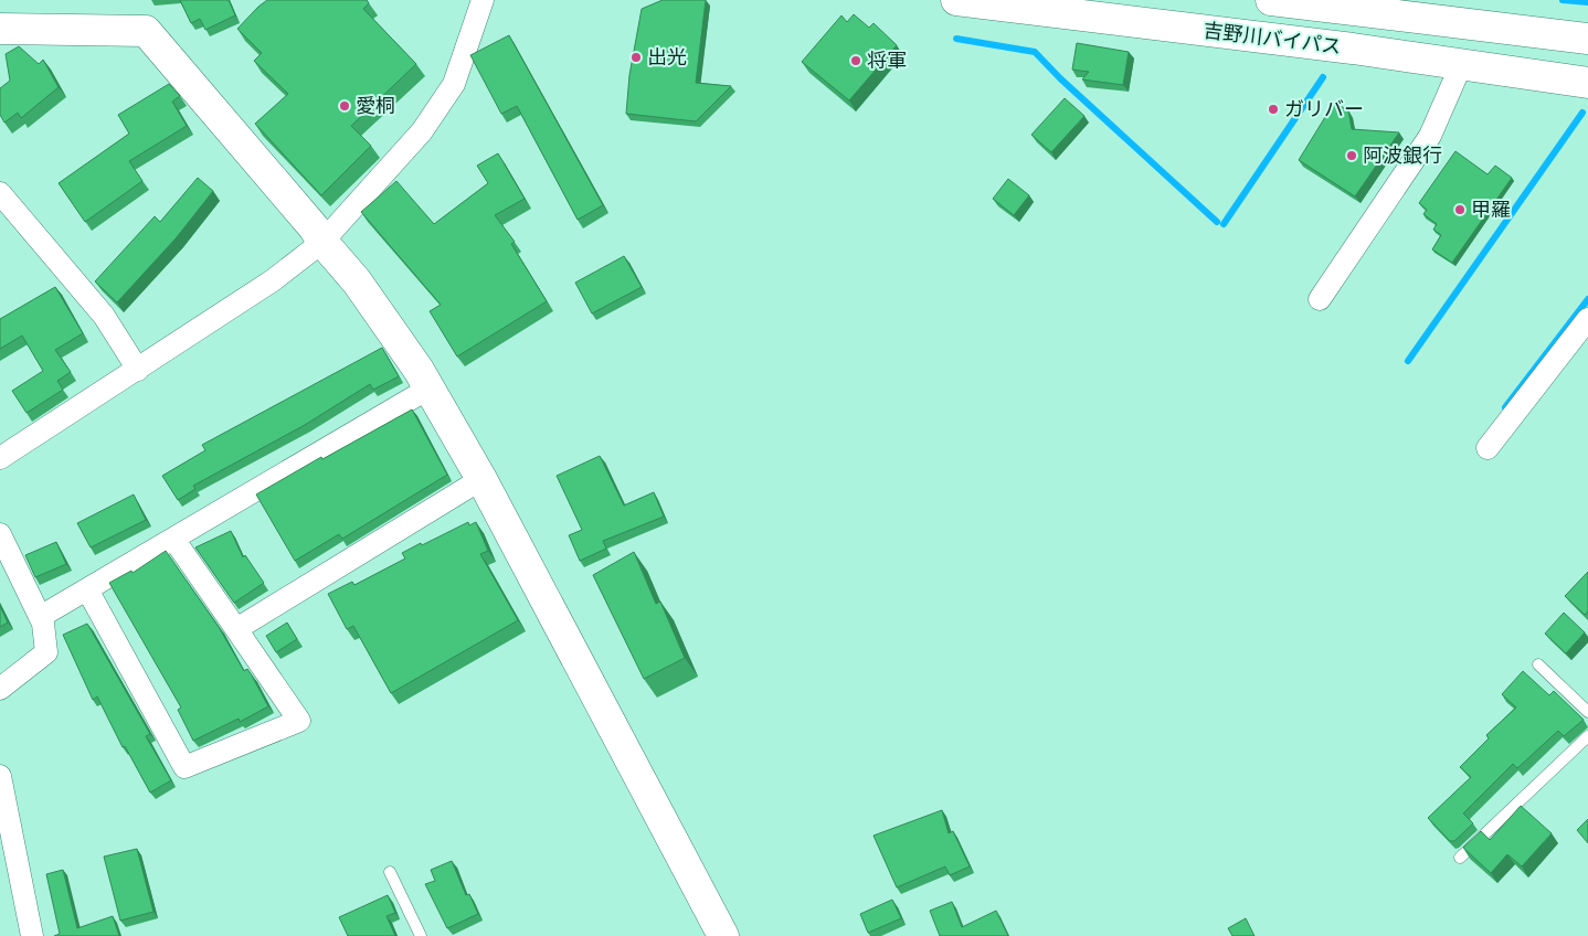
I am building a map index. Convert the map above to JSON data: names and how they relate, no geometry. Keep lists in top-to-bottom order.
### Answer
{
  "streets": {
    "main road": ["吉野川バイパス"]
  },
  "places": [
    "出光",
    "将軍",
    "愛桐",
    "ガリバー",
    "阿波銀行",
    "甲羅"
  ]
}
